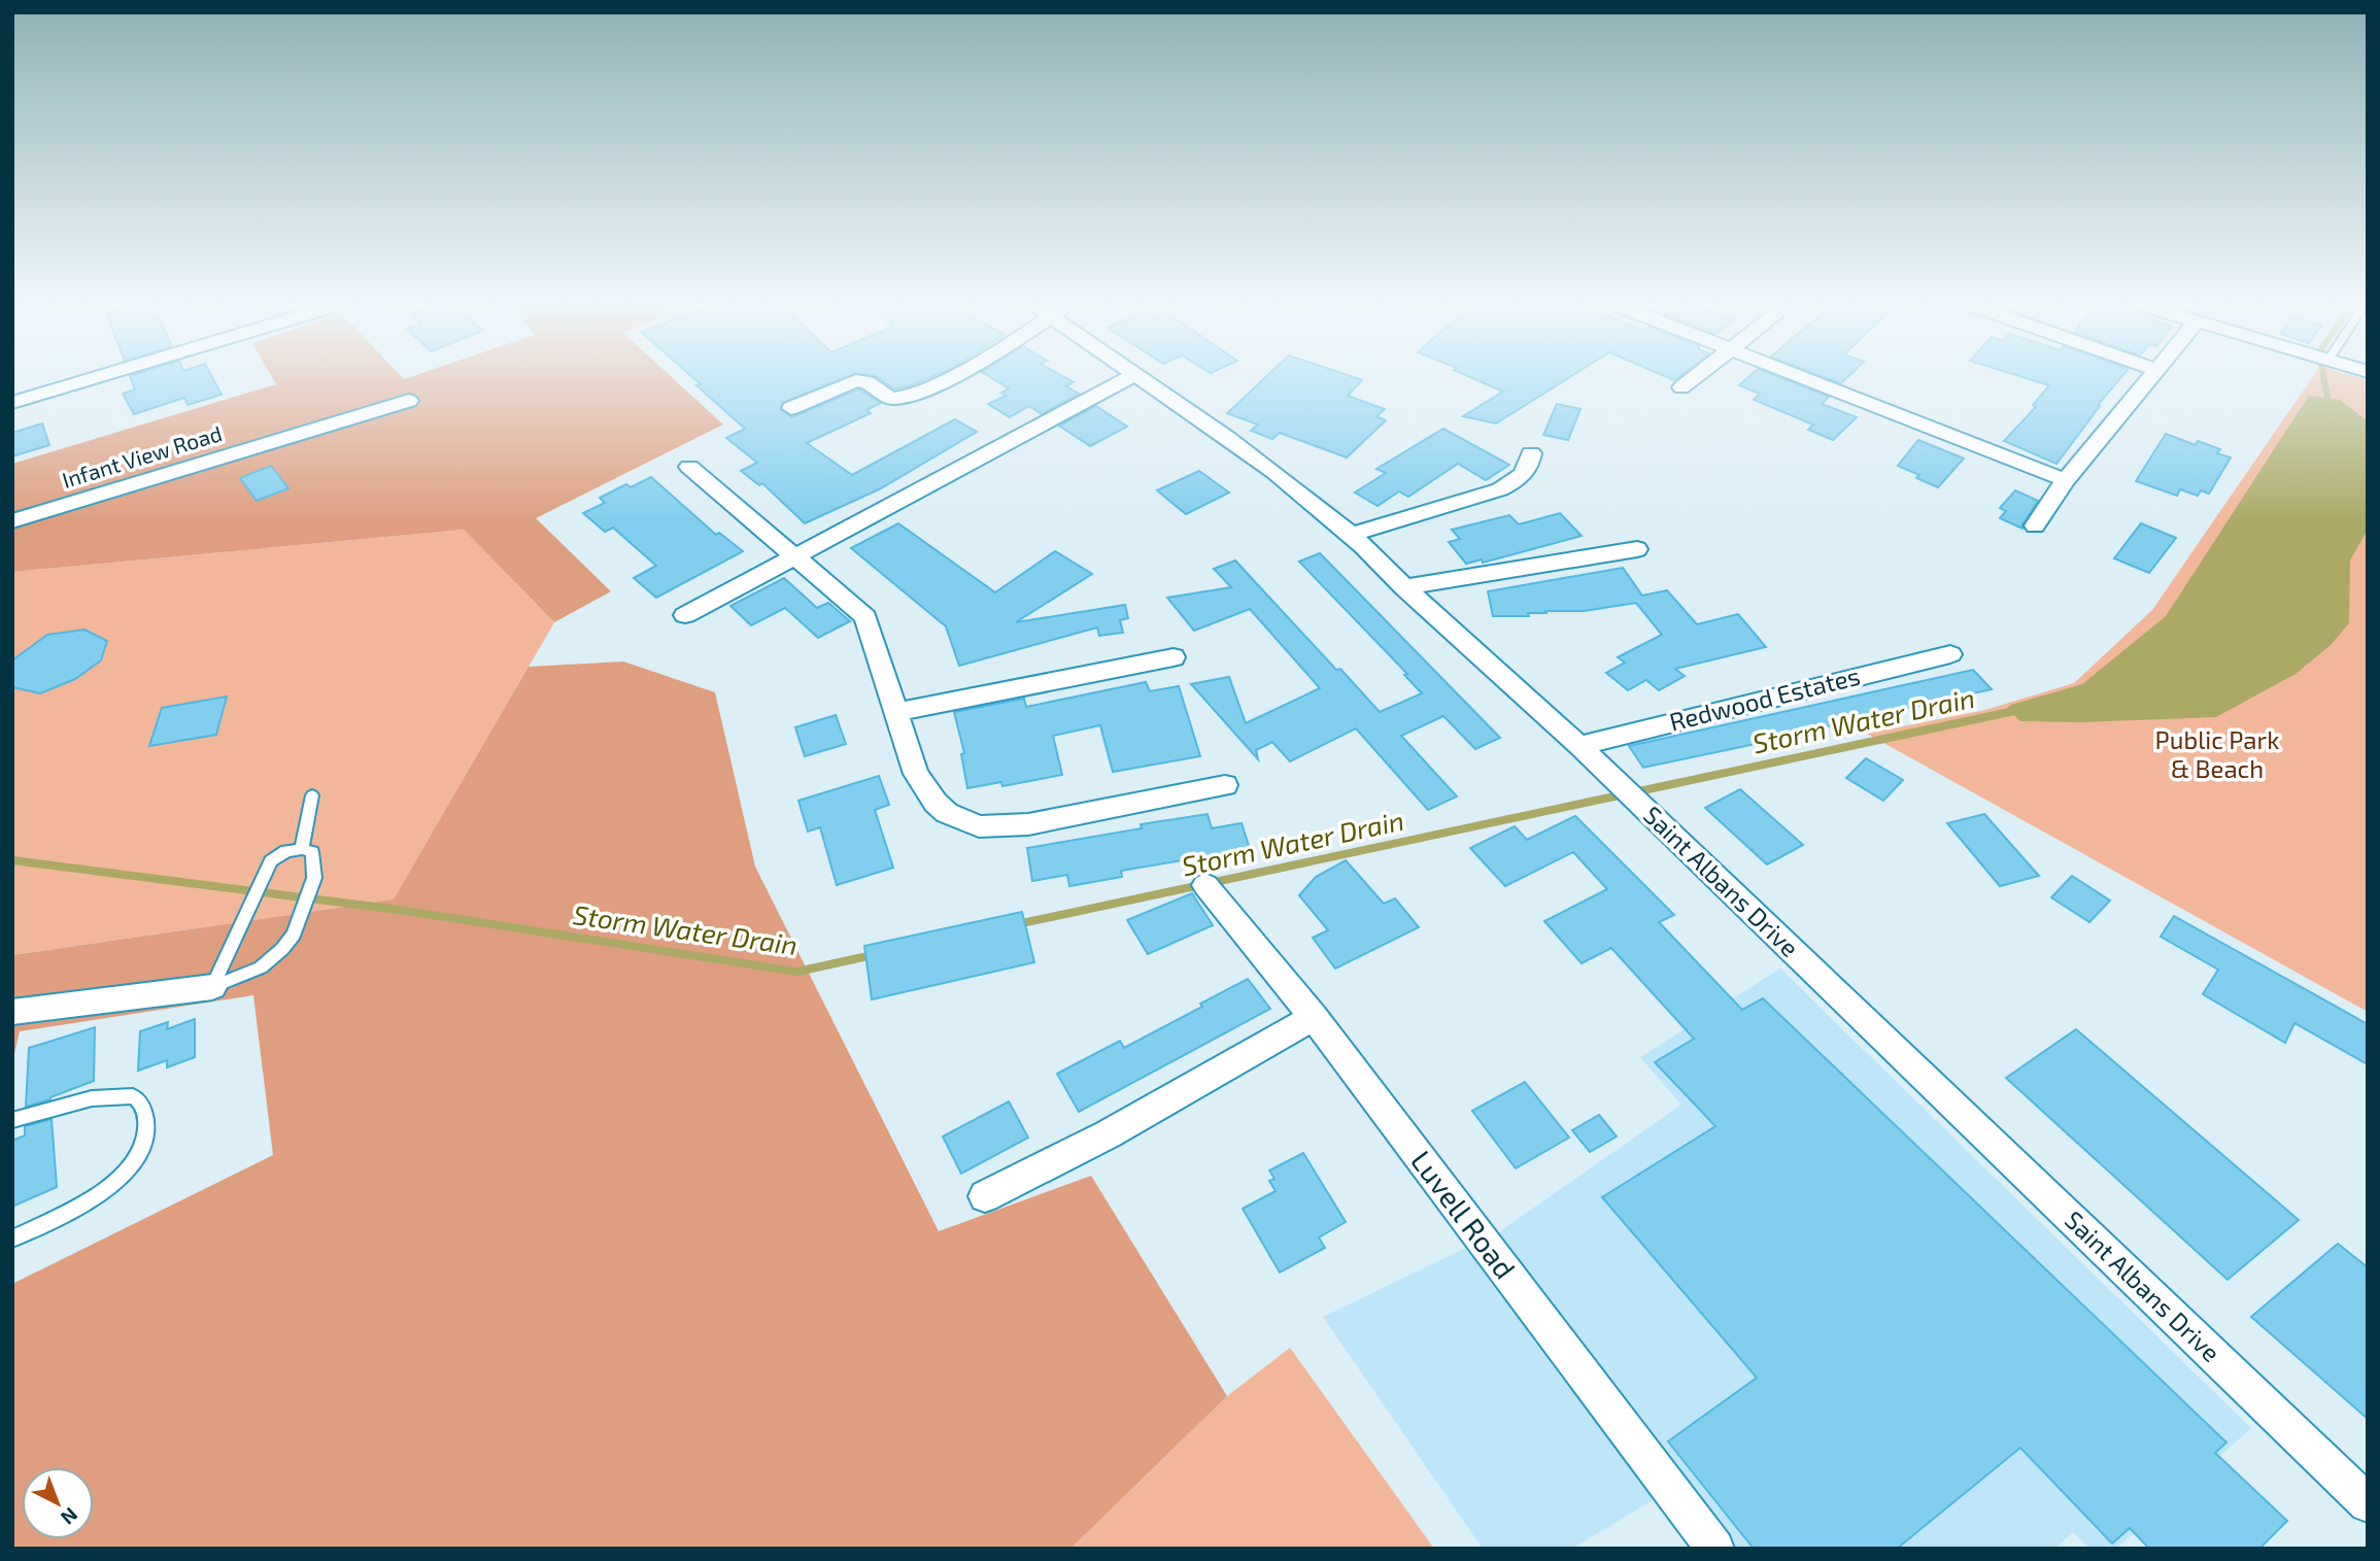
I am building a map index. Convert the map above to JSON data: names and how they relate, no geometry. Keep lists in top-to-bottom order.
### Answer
{
  "streets": {
    "street": [
      "Infant View Road",
      "Redwood Estates",
      "Saint Albans Drive",
      "Luvell Road"
    ]
  },
  "crossings": [
    ["Redwood Estates", "Saint Albans Drive"]
  ],
  "water": ["Storm Water Drain"],
  "parks": ["Public Park & Beach"],
  "north": "bottom right"
}
